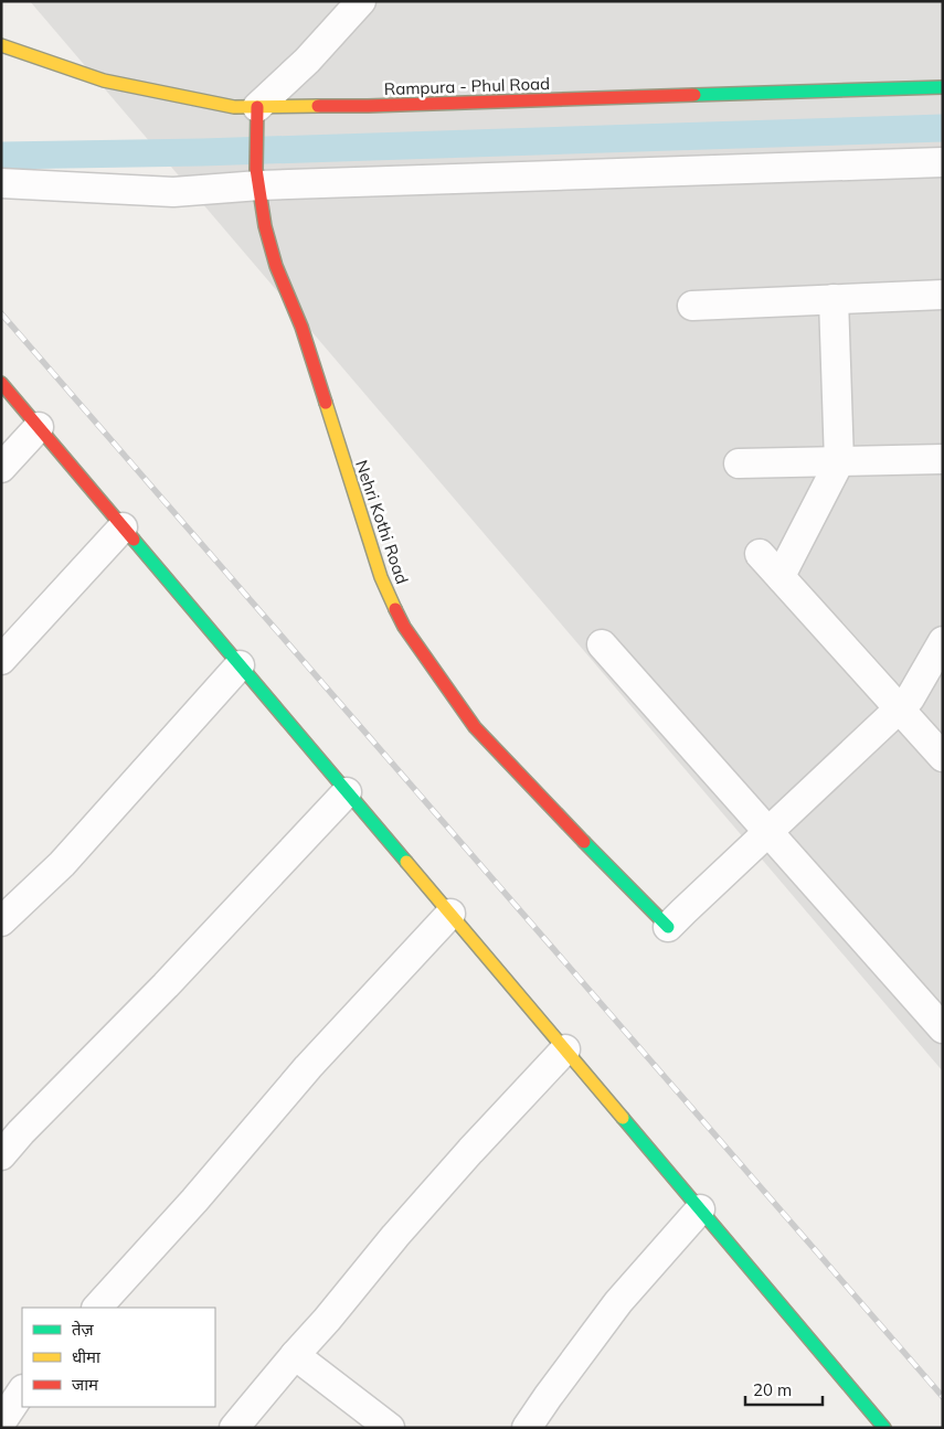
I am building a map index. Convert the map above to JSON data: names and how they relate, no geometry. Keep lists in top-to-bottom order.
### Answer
{
  "streets": {
    "main road": ["Rampura - Phul Road", "Nehri Kothi Road"]
  },
  "crossings": [
    ["Rampura - Phul Road", "Nehri Kothi Road"]
  ],
  "legend": ["तेज़", "धीमा", "जाम"],
  "scale_bar": "20 m"
}
